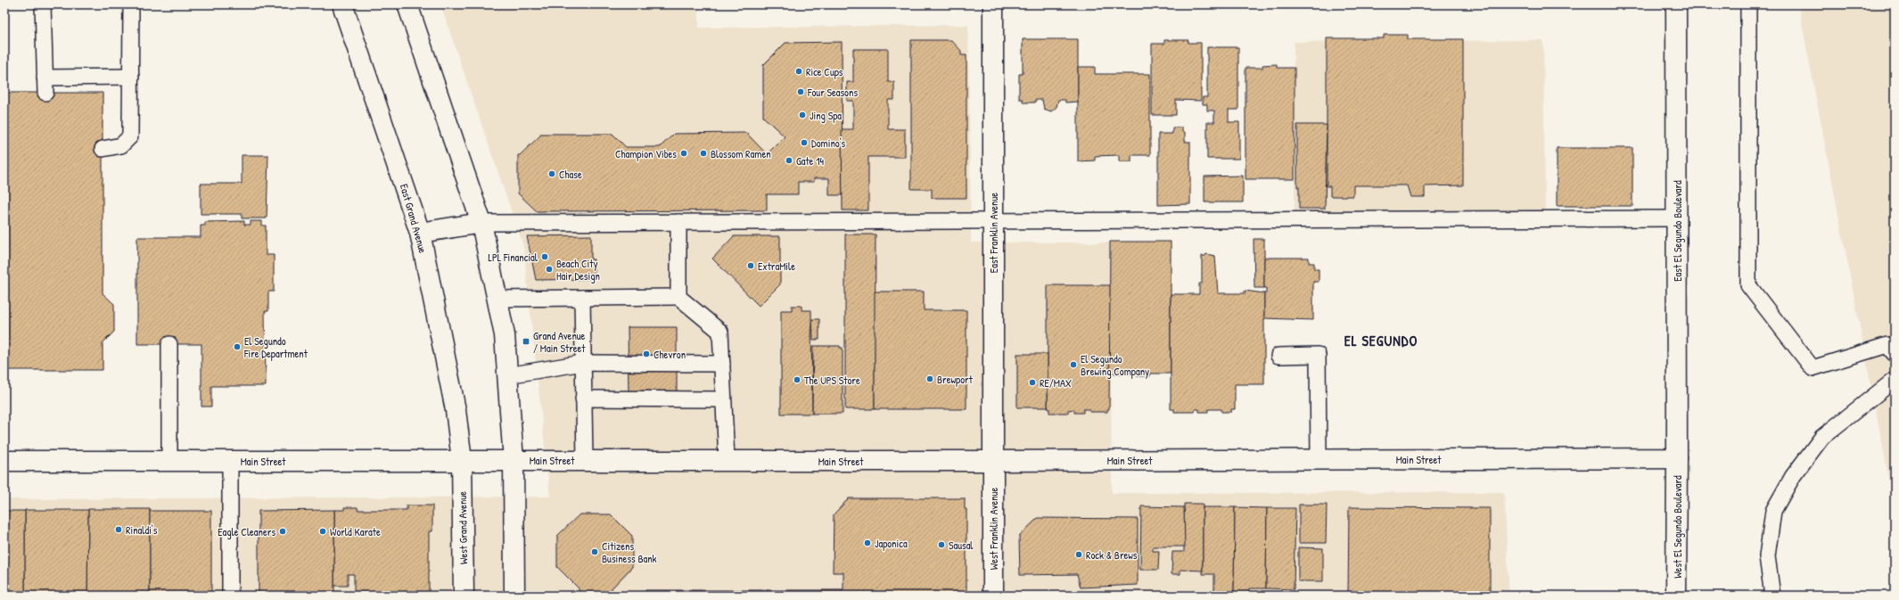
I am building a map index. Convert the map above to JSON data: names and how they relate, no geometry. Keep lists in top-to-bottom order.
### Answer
{
  "streets": {
    "main road": [
      "East Grand Avenue",
      "East El Segundo Boulevard",
      "East Franklin Avenue",
      "Main Street",
      "West El Segundo Boulevard",
      "West Grand Avenue",
      "West Franklin Avenue"
    ]
  },
  "crossings": [
    ["East Grand Avenue", "Main Street"],
    ["East Grand Avenue", "West Grand Avenue"],
    ["East El Segundo Boulevard", "Main Street"],
    ["East El Segundo Boulevard", "West El Segundo Boulevard"],
    ["East Franklin Avenue", "Main Street"],
    ["East Franklin Avenue", "West Franklin Avenue"],
    ["Main Street", "West El Segundo Boulevard"],
    ["Main Street", "West Grand Avenue"],
    ["Main Street", "West Franklin Avenue"]
  ],
  "districts": ["EL SEGUNDO"],
  "places": {
    "other": [
      "Rice Cups",
      "Four Seasons",
      "Jing Spa",
      "Domino's",
      "Champion Vibes",
      "Blossom Ramen",
      "Gate 14",
      "Chase",
      "LPL Financial",
      "ExtraMile",
      "Beach City Hair Design",
      "El Segundo Fire Department",
      "Chevron",
      "El Segundo Brewing Company",
      "Brewport",
      "The UPS Store",
      "RE/MAX",
      "Rinaldi's",
      "Eagle Cleaners",
      "World Karate",
      "Japonica",
      "Sausal",
      "Citizens Business Bank",
      "Rock & Brews"
    ],
    "transit": ["Grand Avenue / Main Street"]
  }
}
